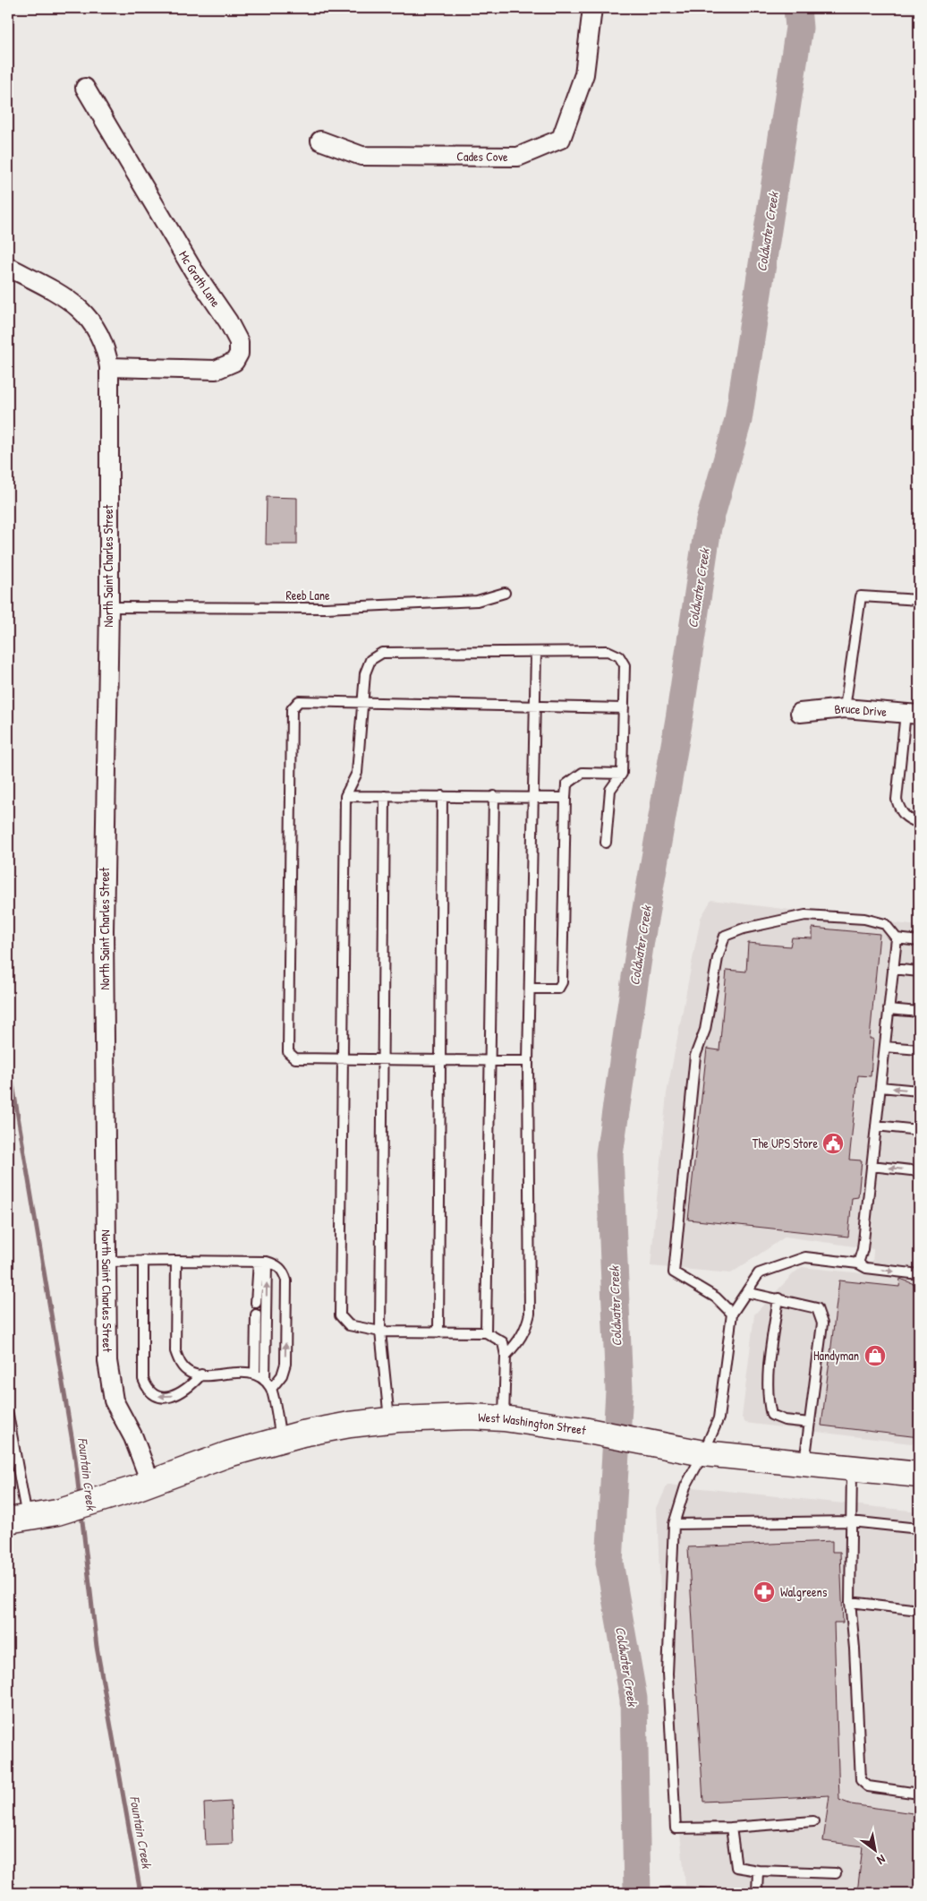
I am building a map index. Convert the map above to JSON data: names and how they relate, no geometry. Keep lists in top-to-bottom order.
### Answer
{
  "streets": {
    "main road": ["West Washington Street"],
    "street": [
      "Cades Cove",
      "Mc Grath Lane",
      "North Saint Charles Street",
      "Bruce Drive"
    ],
    "lane": ["Reeb Lane"]
  },
  "crossings": [
    ["Mc Grath Lane", "North Saint Charles Street"],
    ["North Saint Charles Street", "Reeb Lane"],
    ["North Saint Charles Street", "West Washington Street"]
  ],
  "water": ["Coldwater Creek", "Fountain Creek"],
  "places": {
    "public building": ["The UPS Store"],
    "shop": ["Handyman"],
    "pharmacy": ["Walgreens"]
  },
  "north": "bottom right"
}
